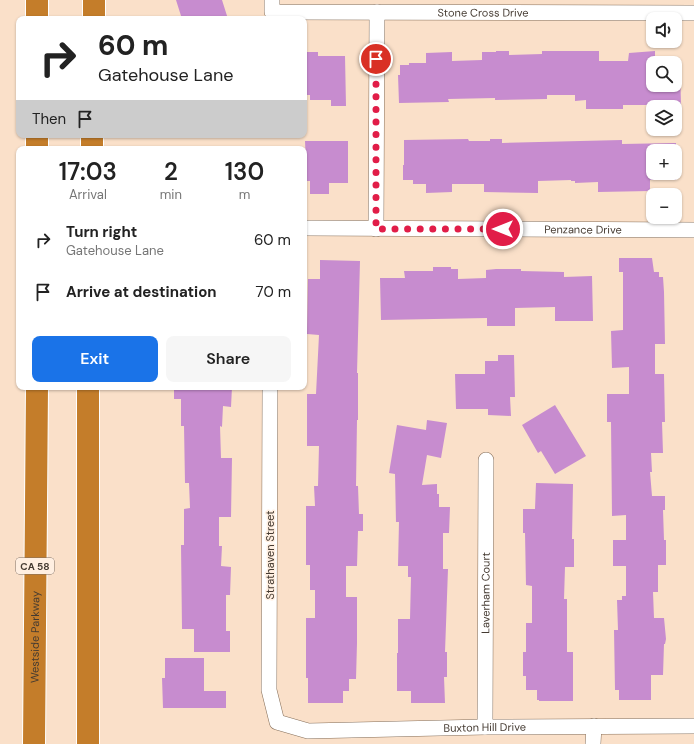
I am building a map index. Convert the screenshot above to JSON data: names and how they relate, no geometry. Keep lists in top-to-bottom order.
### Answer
{
  "streets": {
    "highway": ["CA 58", "Westside Parkway"],
    "street": [
      "Stone Cross Drive",
      "Penzance Drive",
      "Strathaven Street",
      "Laverham Court",
      "Buxton Hill Drive"
    ]
  },
  "crossings": [
    ["Strathaven Street", "Buxton Hill Drive"],
    ["Laverham Court", "Buxton Hill Drive"]
  ],
  "page": {
    "map_buttons": ["+", "−"],
    "turn": ["60 m", "Gatehouse Lane"],
    "then": "Then",
    "eta": [
      "17:03",
      "Arrival",
      "2",
      "min",
      "130",
      "m"
    ],
    "list": [
      {
        "name": "Turn right",
        "note": "Gatehouse Lane",
        "value": "60 m"
      },
      {
        "name": "Arrive at destination",
        "value": "70 m"
      }
    ],
    "buttons": ["Exit", "Share"]
  }
}
